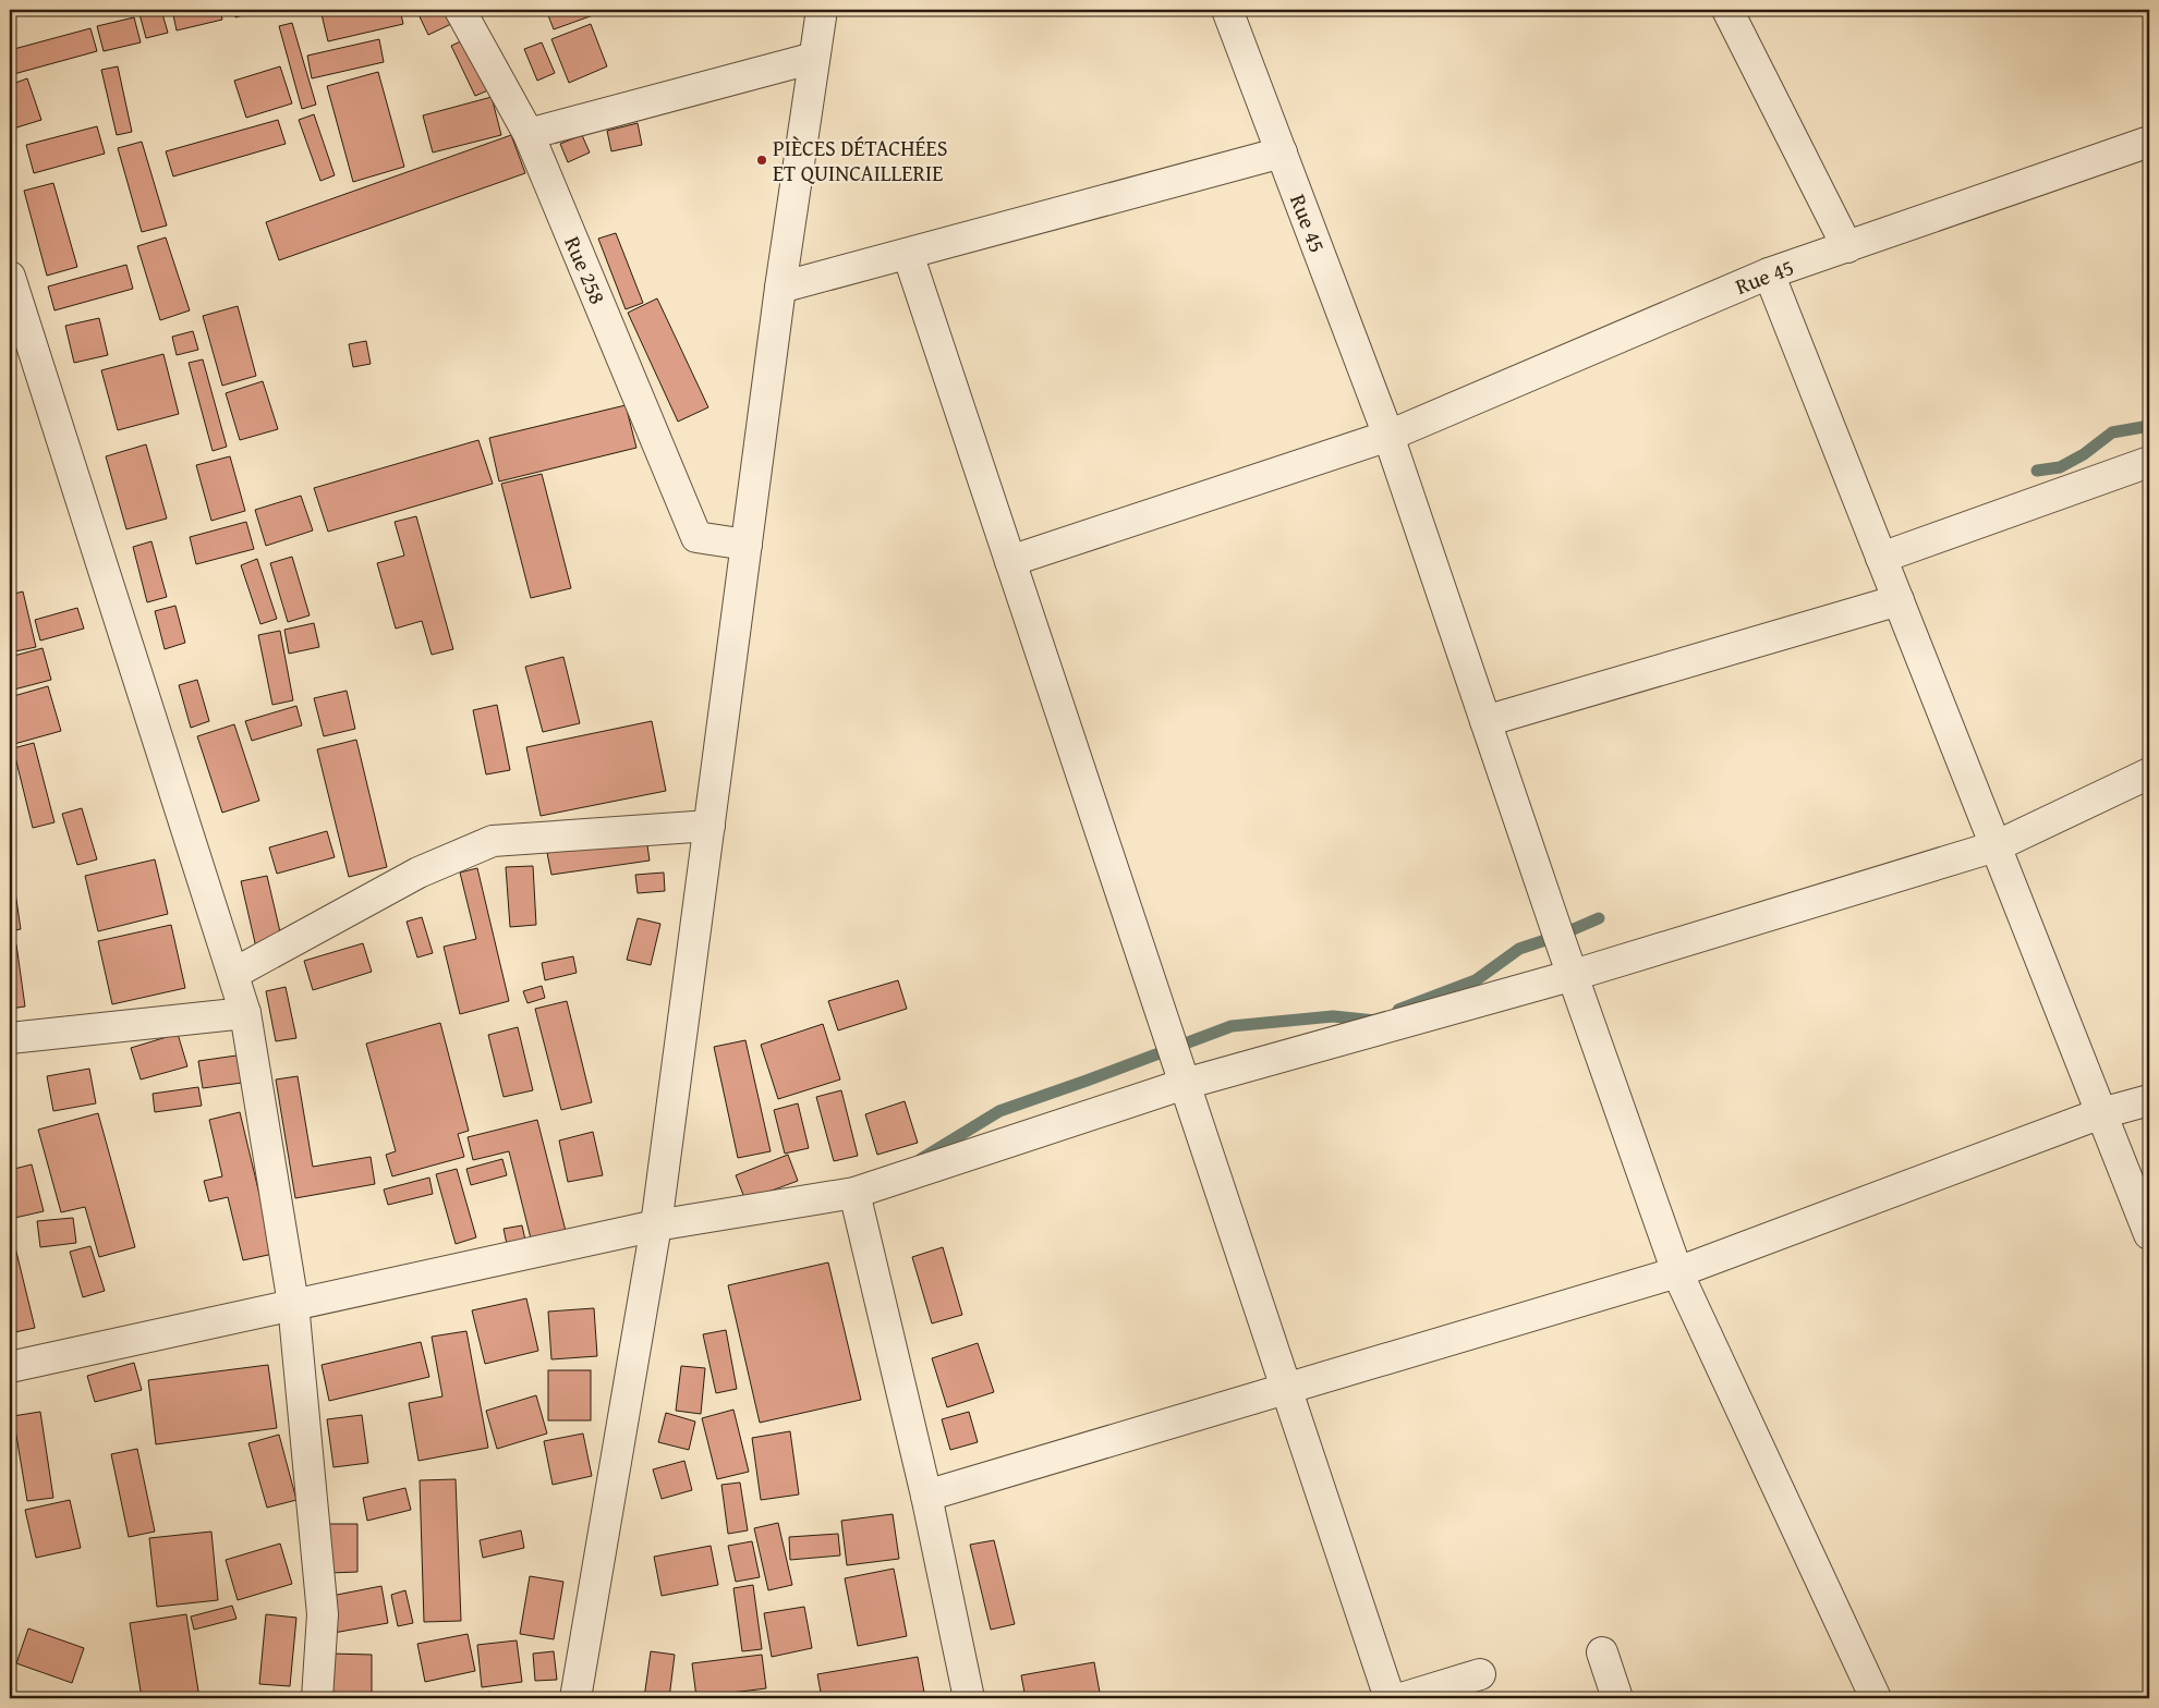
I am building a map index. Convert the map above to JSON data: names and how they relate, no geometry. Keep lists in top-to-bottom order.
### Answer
{
  "streets": {
    "street": ["Rue 45", "Rue 258"]
  },
  "places": ["PIÈCES DÉTACHÉES ET QUINCAILLERIE"]
}
